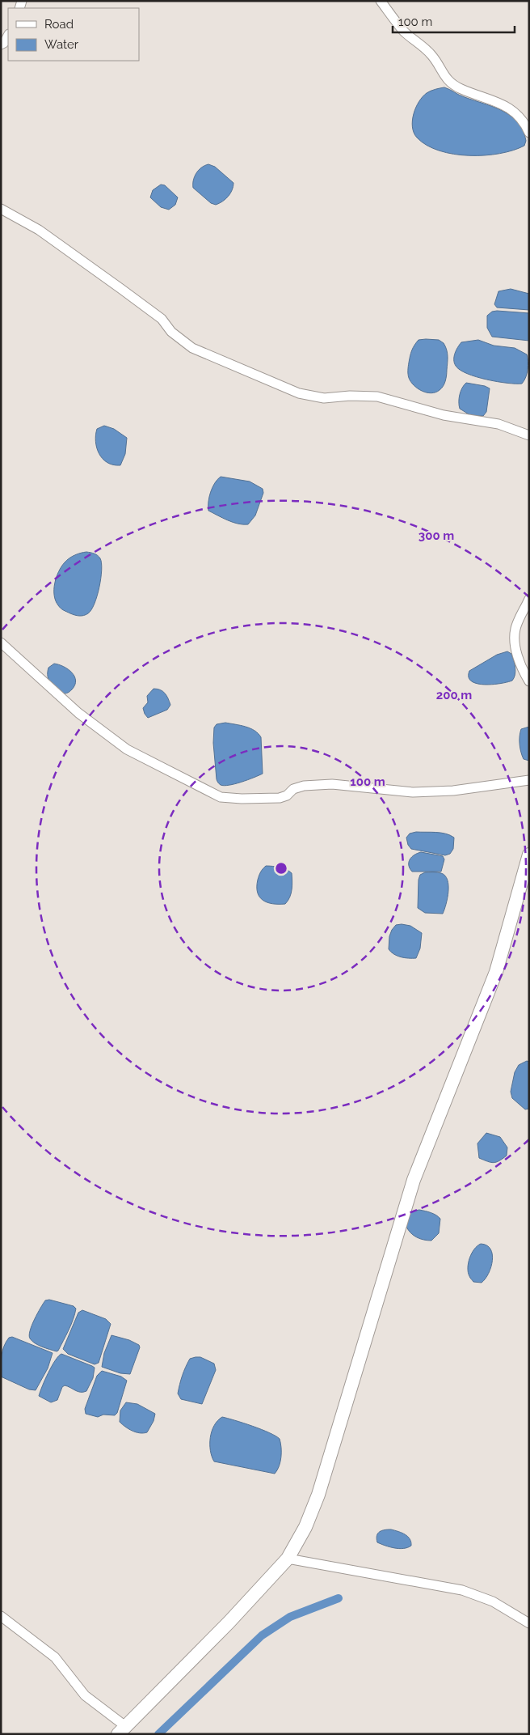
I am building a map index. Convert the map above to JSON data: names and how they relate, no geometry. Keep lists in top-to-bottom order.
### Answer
{
  "legend": ["Road", "Water"],
  "scale_bar": "100 m",
  "rings": ["300 m", "200 m", "100 m"]
}
